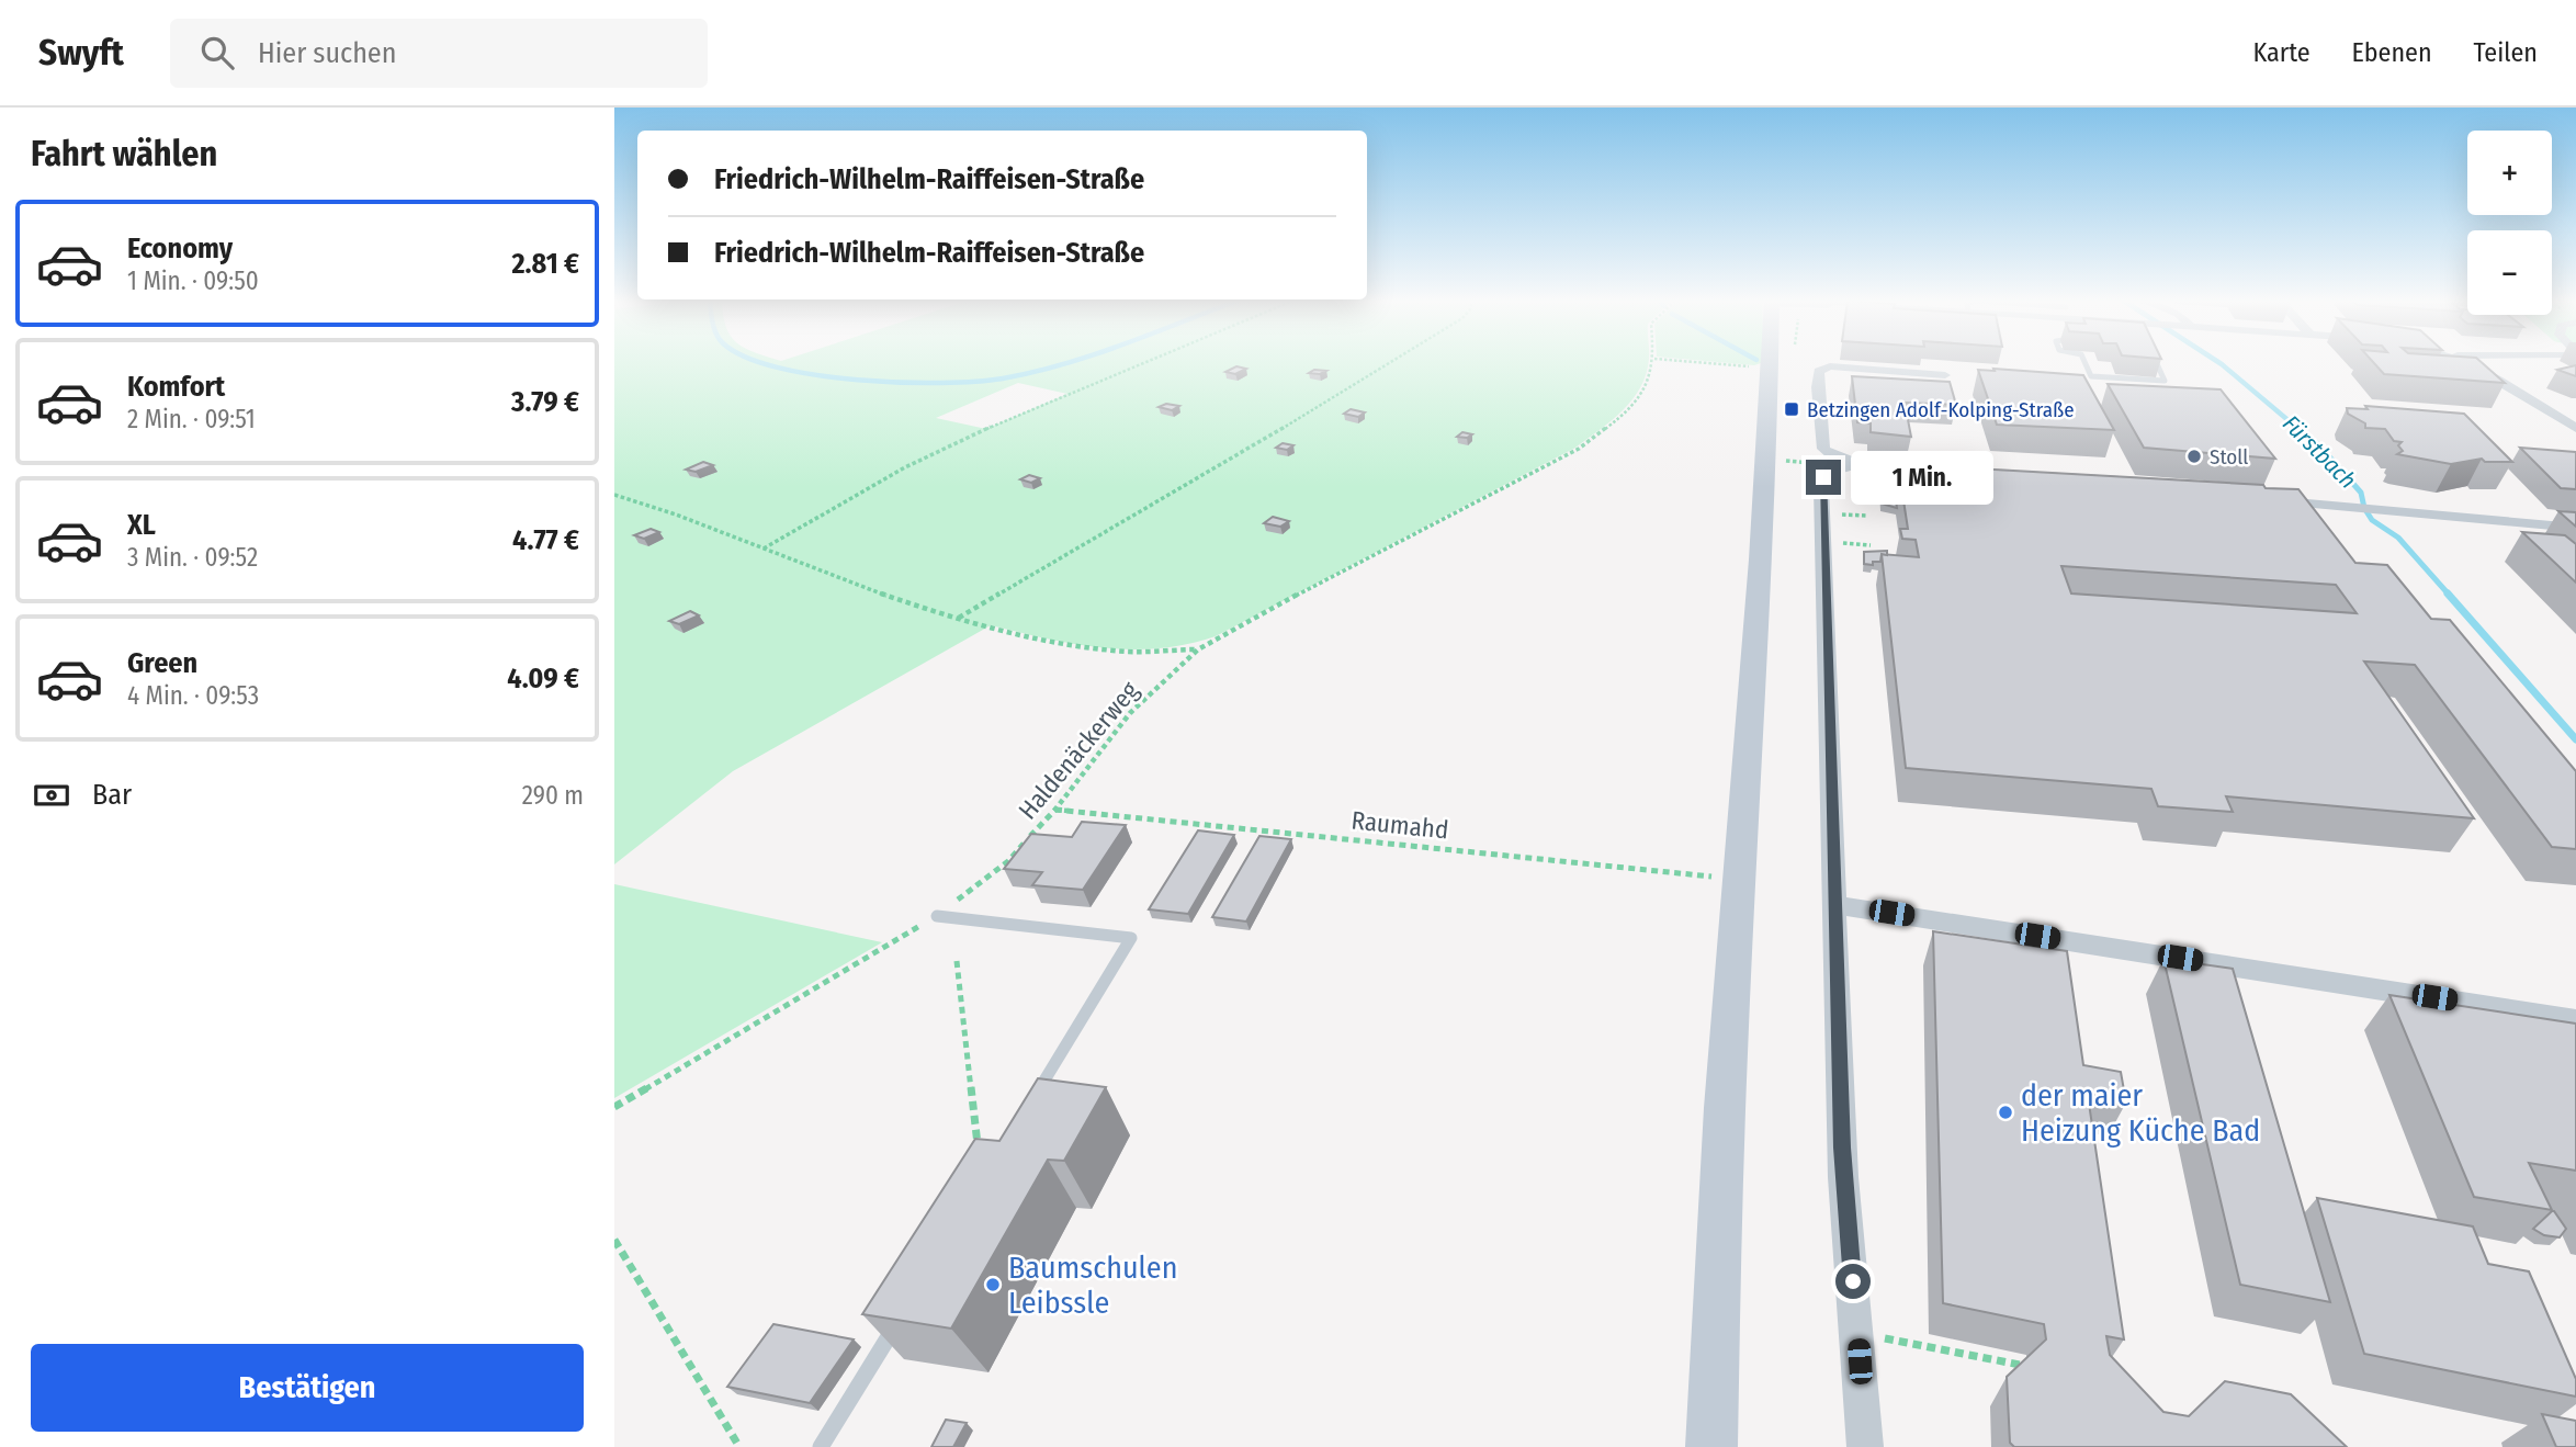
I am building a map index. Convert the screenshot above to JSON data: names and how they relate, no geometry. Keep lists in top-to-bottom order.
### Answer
{
  "streets": {
    "path": ["Haldenäckerweg", "Raumahd"]
  },
  "crossings": [
    ["Haldenäckerweg", "Raumahd"]
  ],
  "water": ["Fürstbach"],
  "places": {
    "transit": ["Betzingen Adolf-Kolping-Straße"],
    "other": ["Stoll", "der maier Heizung Küche Bad", "Baumschulen Leibssle"]
  },
  "page": {
    "header": "Swyft",
    "search": "Hier suchen",
    "nav": ["Karte", "Ebenen", "Teilen"],
    "heading": "Fahrt wählen",
    "map_buttons": ["+", "−"],
    "banner": ["Friedrich-Wilhelm-Raiffeisen-Straße", "Friedrich-Wilhelm-Raiffeisen-Straße"],
    "list": [
      {
        "name": "Economy",
        "note": "1 Min. · 09:50",
        "value": "2.81 €"
      },
      {
        "name": "Komfort",
        "note": "2 Min. · 09:51",
        "value": "3.79 €"
      },
      {
        "name": "XL",
        "note": "3 Min. · 09:52",
        "value": "4.77 €"
      },
      {
        "name": "Green",
        "note": "4 Min. · 09:53",
        "value": "4.09 €"
      }
    ],
    "bubble": "1 Min.",
    "pay": ["Bar", "290 m"],
    "buttons": "Bestätigen"
  }
}
